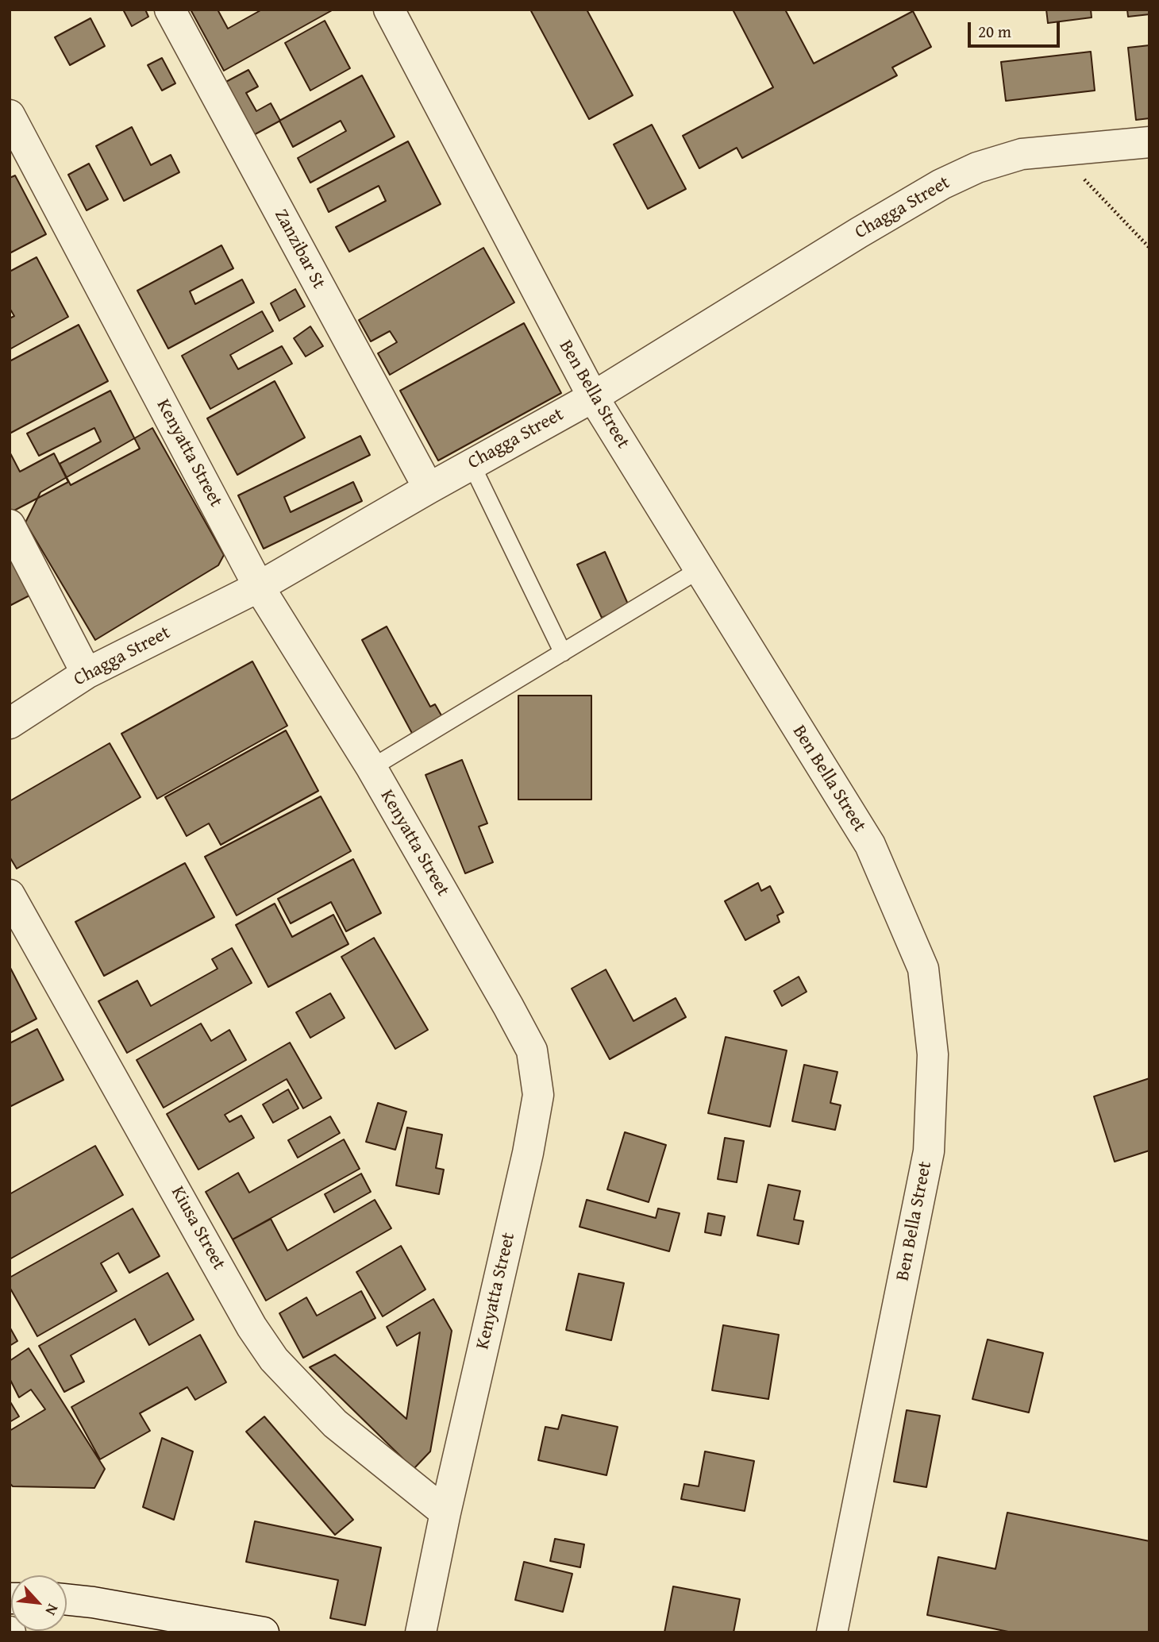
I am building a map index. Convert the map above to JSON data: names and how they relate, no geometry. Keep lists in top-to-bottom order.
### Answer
{
  "streets": {
    "street": [
      "Chagga Street",
      "Zanzibar St",
      "Ben Bella Street",
      "Kenyatta Street",
      "Kiusa Street"
    ]
  },
  "crossings": [
    ["Chagga Street", "Zanzibar St"],
    ["Chagga Street", "Ben Bella Street"],
    ["Chagga Street", "Kenyatta Street"],
    ["Kenyatta Street", "Kiusa Street"]
  ],
  "scale_bar": "20 m",
  "north": "bottom right"
}
